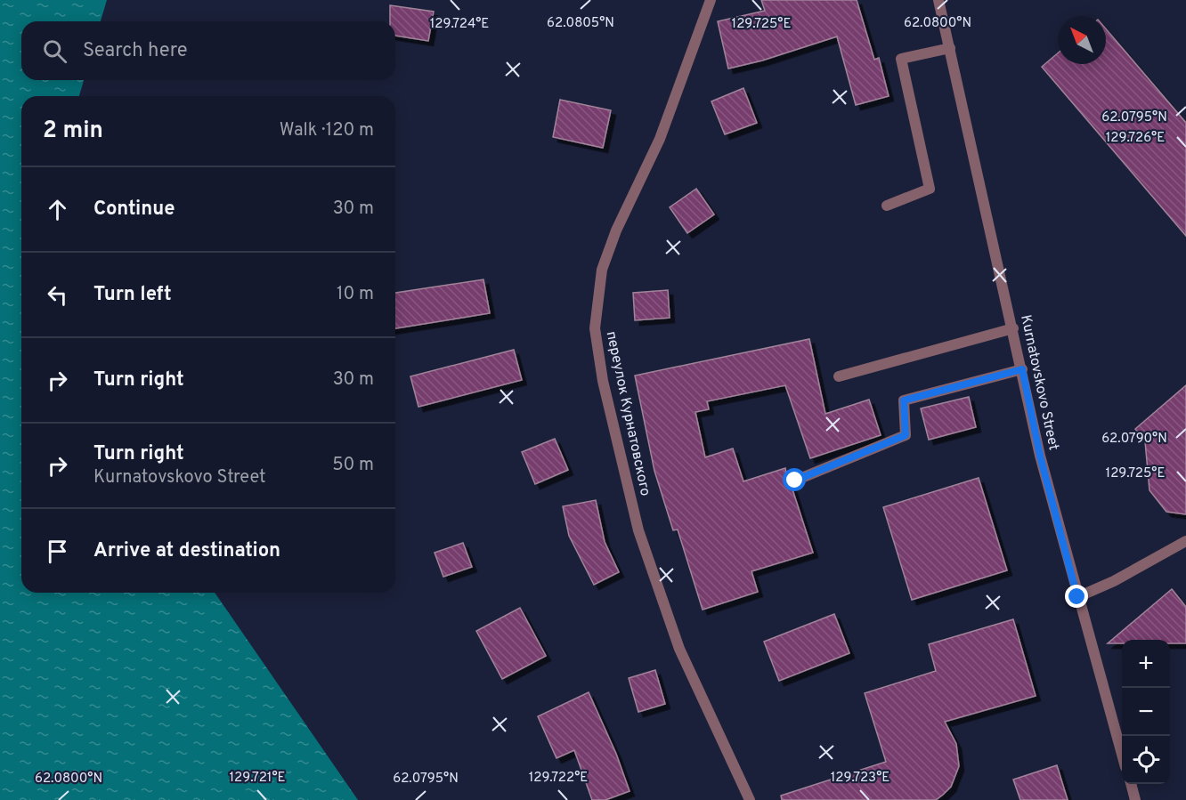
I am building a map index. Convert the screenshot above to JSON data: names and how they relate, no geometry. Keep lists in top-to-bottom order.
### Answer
{
  "streets": {
    "street": ["Kurnatovskovo Street", "переулок Курнатовского"]
  },
  "north": "top left",
  "page": {
    "search": "Search here",
    "heading": ["2 min", "Walk · 120 m"],
    "list": [
      ["Continue", "30 m"],
      ["Turn left", "10 m"],
      ["Turn right", "30 m"],
      ["Turn right", "Kurnatovskovo Street", "50 m"],
      "Arrive at destination"
    ],
    "map_buttons": ["+", "−"]
  },
  "coordinates": [
    "62.0805°N",
    "62.0800°N",
    "129.724°E",
    "129.725°E",
    "62.0795°N",
    "129.726°E",
    "62.0790°N",
    "129.721°E",
    "129.722°E",
    "129.723°E"
  ]
}
